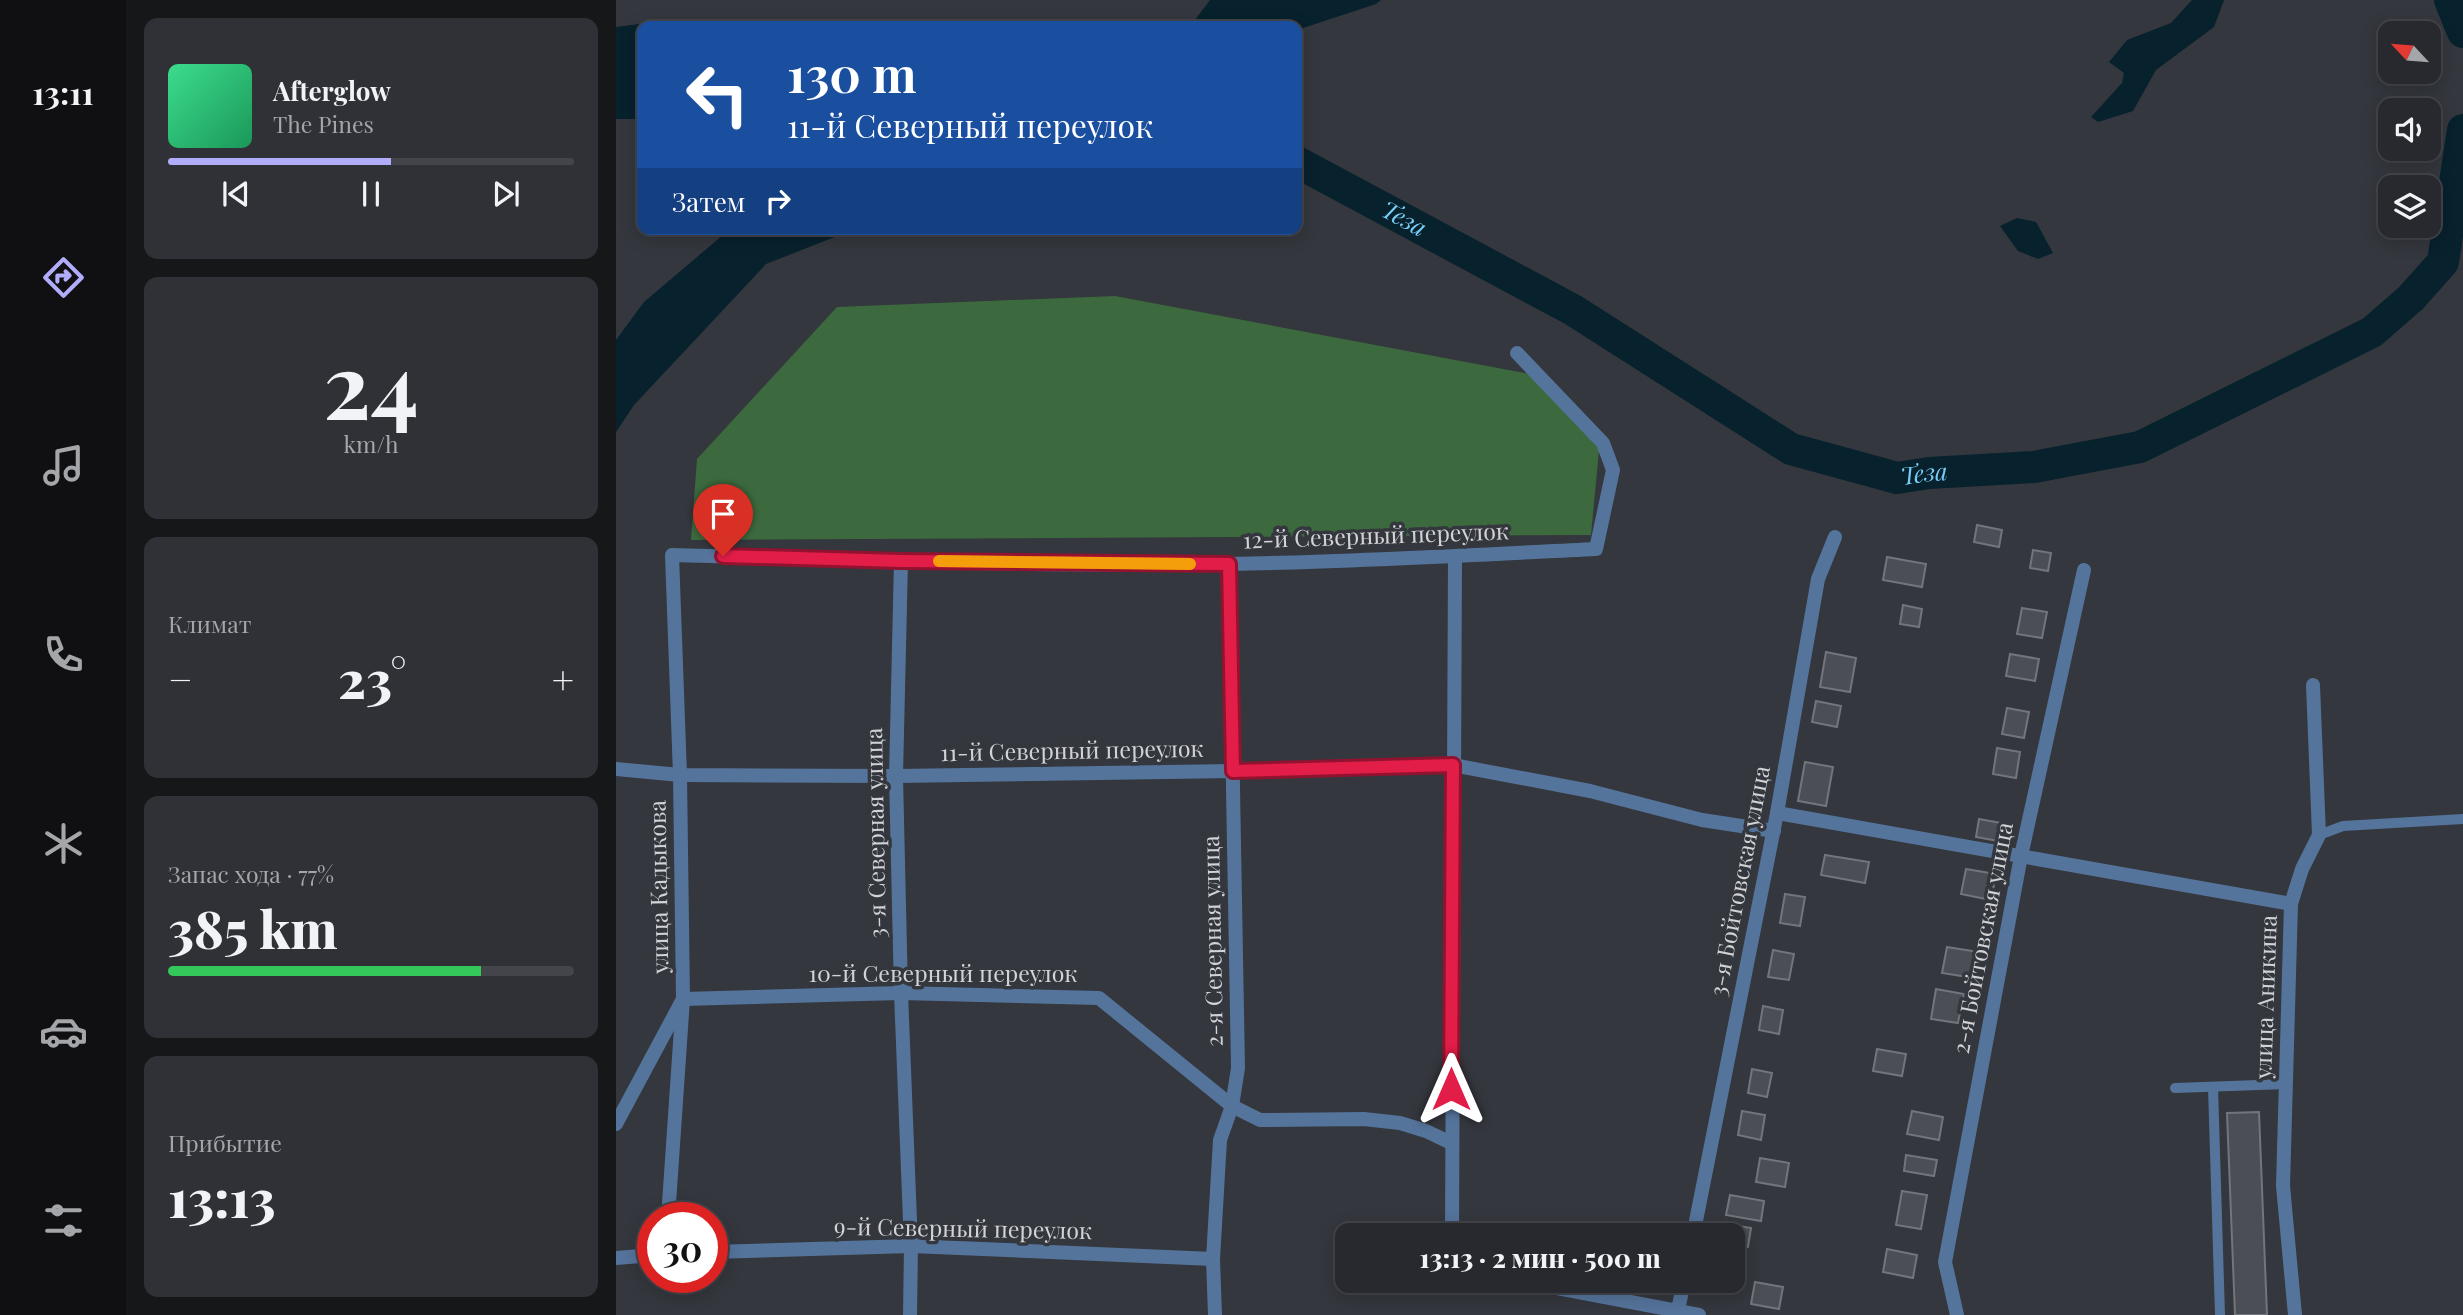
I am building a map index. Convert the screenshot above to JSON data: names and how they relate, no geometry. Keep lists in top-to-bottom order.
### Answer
{
  "streets": {
    "street": [
      "12-й Северный переулок",
      "11-й Северный переулок",
      "3-я Северная улица",
      "3-я Бойтовская улица",
      "улица Кадыкова",
      "2-я Бойтовская улица",
      "2-я Северная улица",
      "10-й Северный переулок",
      "улица Аникина",
      "9-й Северный переулок"
    ]
  },
  "crossings": [
    ["12-й Северный переулок", "3-я Северная улица"],
    ["12-й Северный переулок", "улица Кадыкова"],
    ["12-й Северный переулок", "2-я Северная улица"],
    ["11-й Северный переулок", "3-я Северная улица"],
    ["11-й Северный переулок", "3-я Бойтовская улица"],
    ["11-й Северный переулок", "улица Кадыкова"],
    ["11-й Северный переулок", "2-я Северная улица"],
    ["3-я Северная улица", "10-й Северный переулок"],
    ["3-я Северная улица", "9-й Северный переулок"],
    ["улица Кадыкова", "10-й Северный переулок"],
    ["2-я Северная улица", "10-й Северный переулок"],
    ["2-я Северная улица", "9-й Северный переулок"]
  ],
  "water": ["Теза"],
  "north": "top left",
  "page": {
    "tabs": "13:11",
    "turn": ["130 m", "11-й Северный переулок"],
    "song": ["Afterglow", "The Pines"],
    "then": "Затем",
    "tile": [
      ["24", "km/h"],
      "Климат",
      ["Запас хода · 77%", "385 km"],
      ["Прибытие", "13:13"]
    ],
    "heat": ["−", "23°", "+"],
    "limit": "30",
    "trip": "13:13 · 2 мин · 500 m"
  }
}
